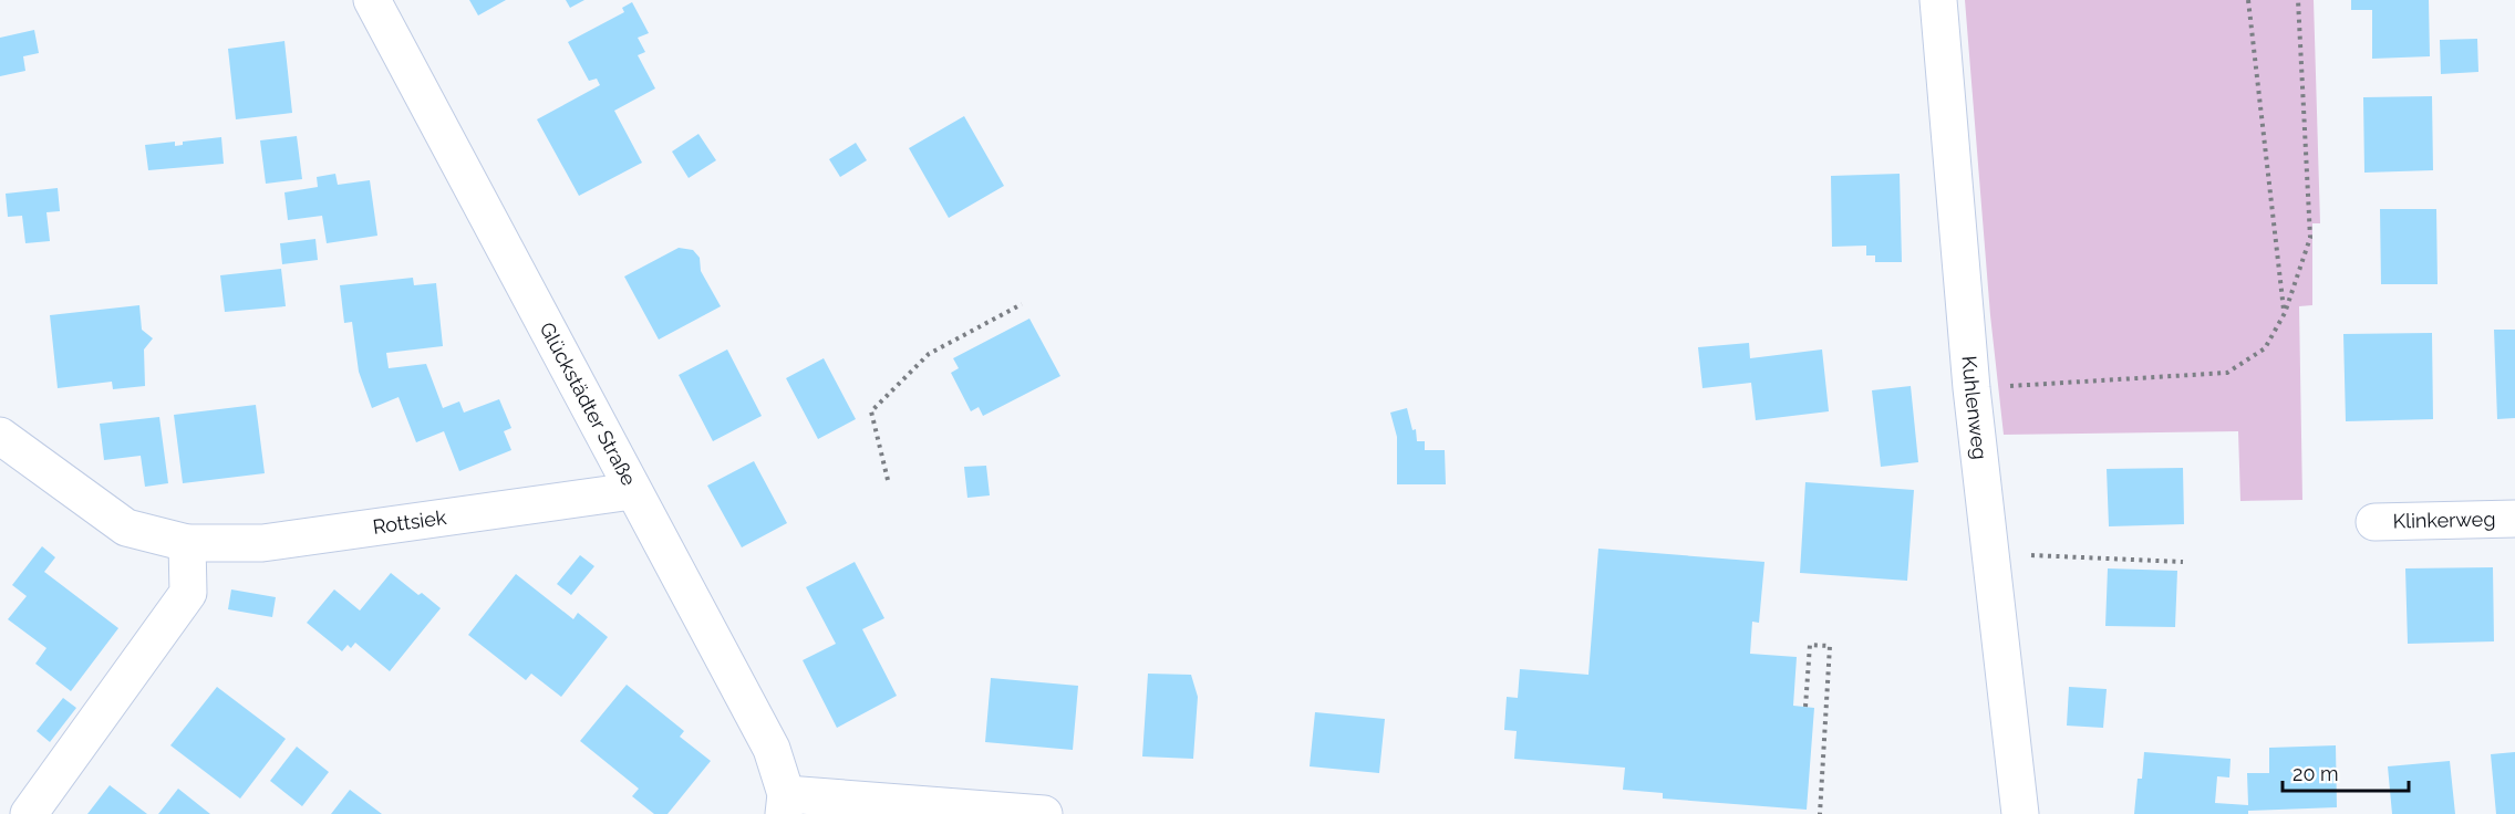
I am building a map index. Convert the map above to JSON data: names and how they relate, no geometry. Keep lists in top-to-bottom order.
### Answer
{
  "streets": {
    "street": [
      "Glückstädter Straße",
      "Kuhlenweg",
      "Klinkerweg",
      "Rottsiek"
    ]
  },
  "crossings": [
    ["Glückstädter Straße", "Rottsiek"]
  ],
  "scale_bar": "20 m"
}
